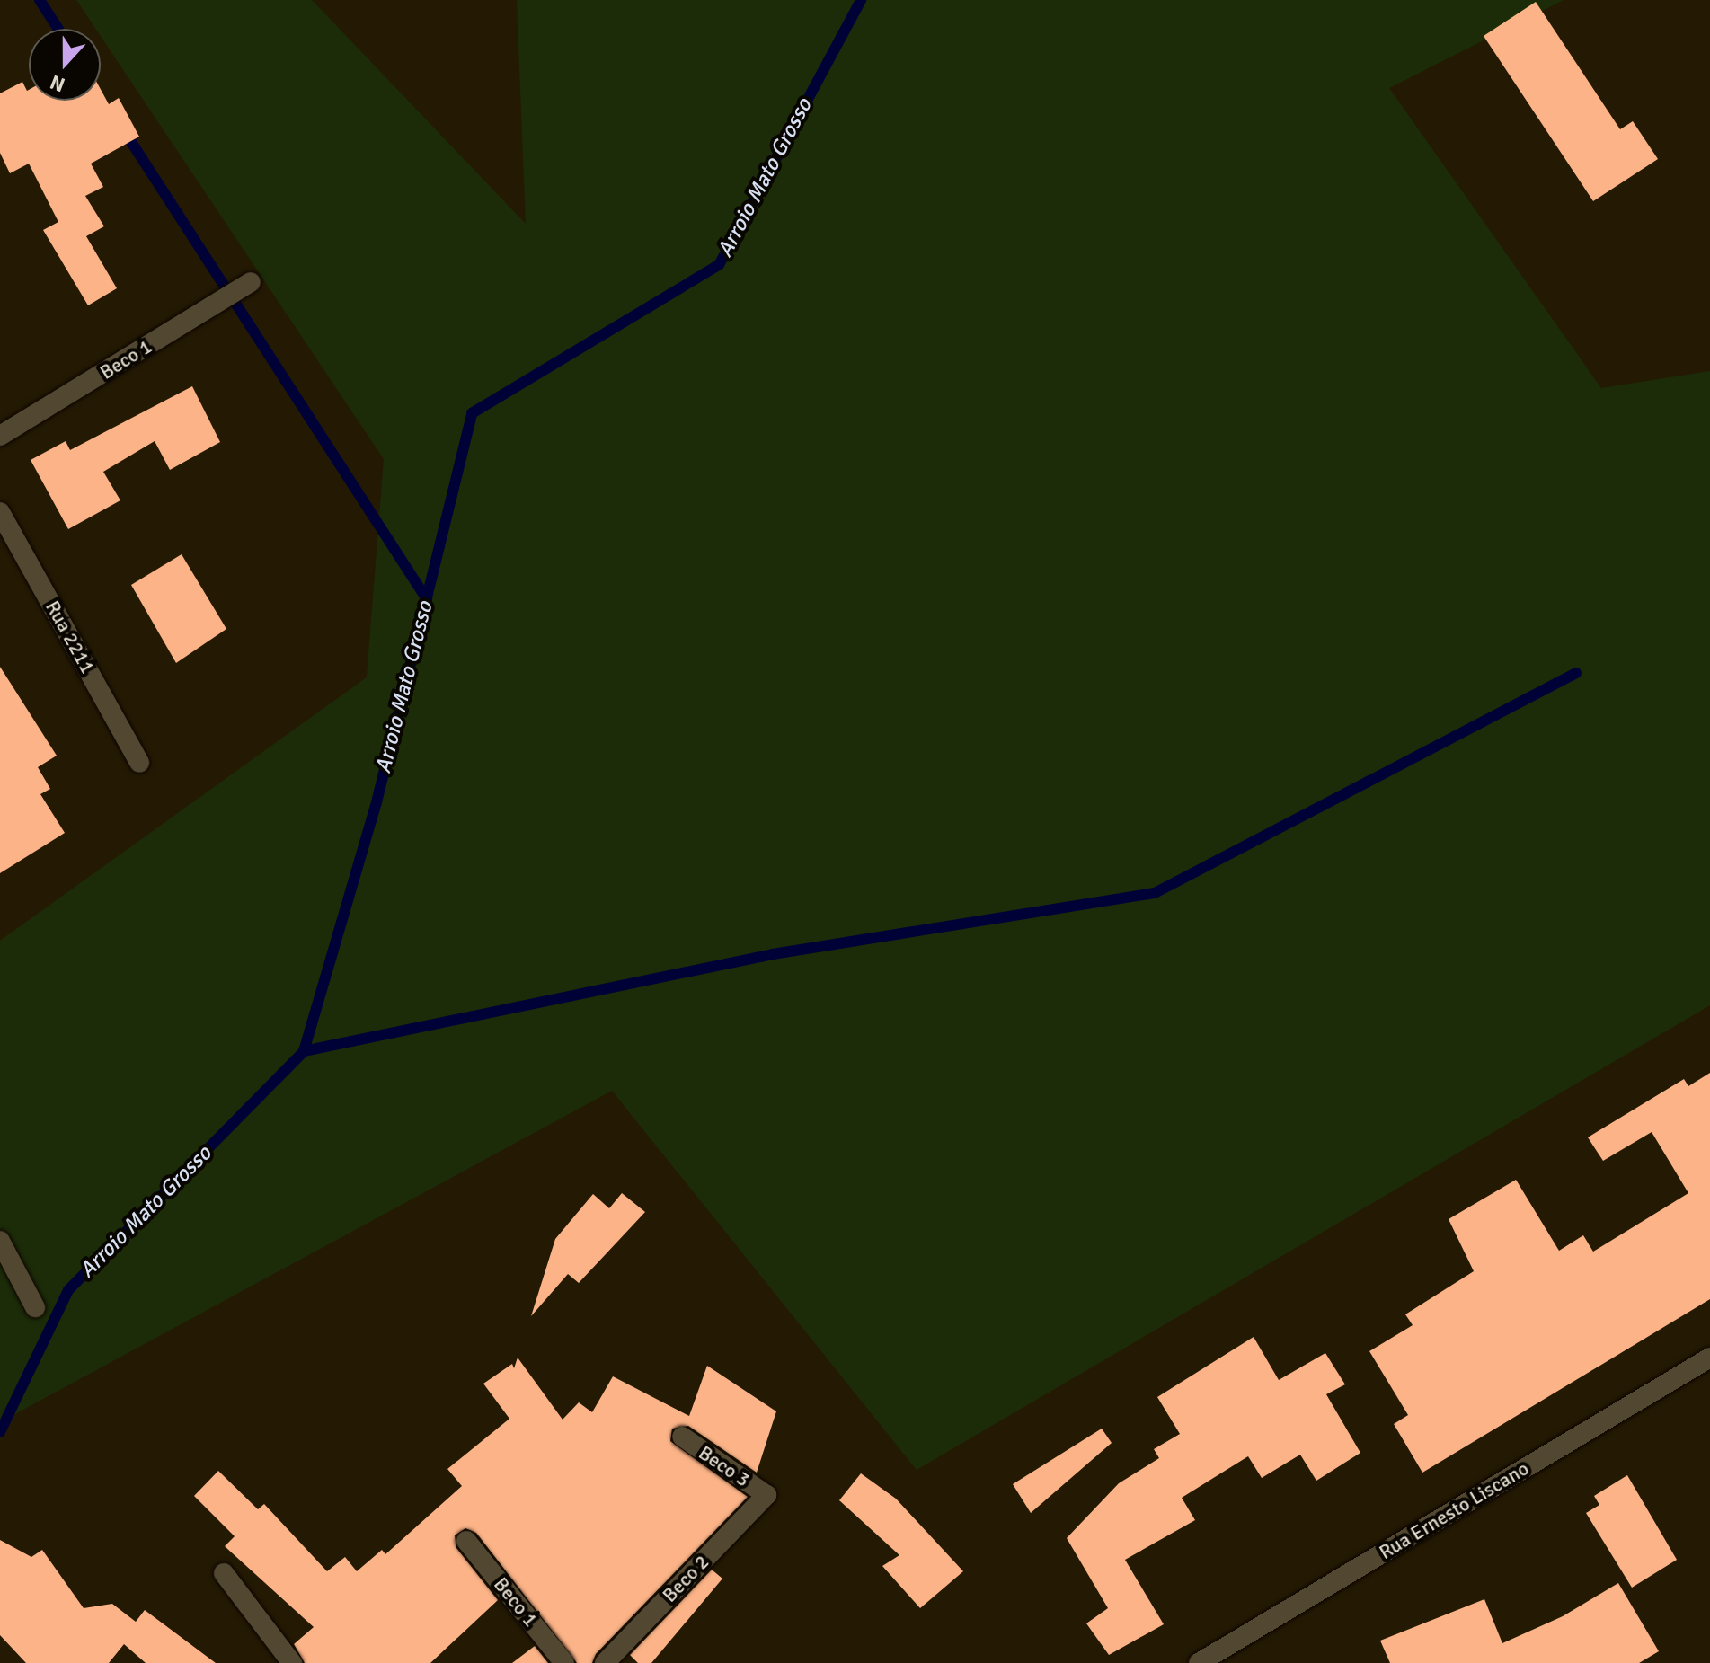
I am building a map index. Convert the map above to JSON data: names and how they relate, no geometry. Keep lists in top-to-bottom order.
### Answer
{
  "streets": {
    "street": [
      "Beco 1",
      "Rua 2211",
      "Beco 3",
      "Rua Ernesto Liscano",
      "Beco 2"
    ]
  },
  "crossings": [
    ["Beco 3", "Beco 2"]
  ],
  "water": ["Arroio Mato Grosso"],
  "north": "bottom"
}
